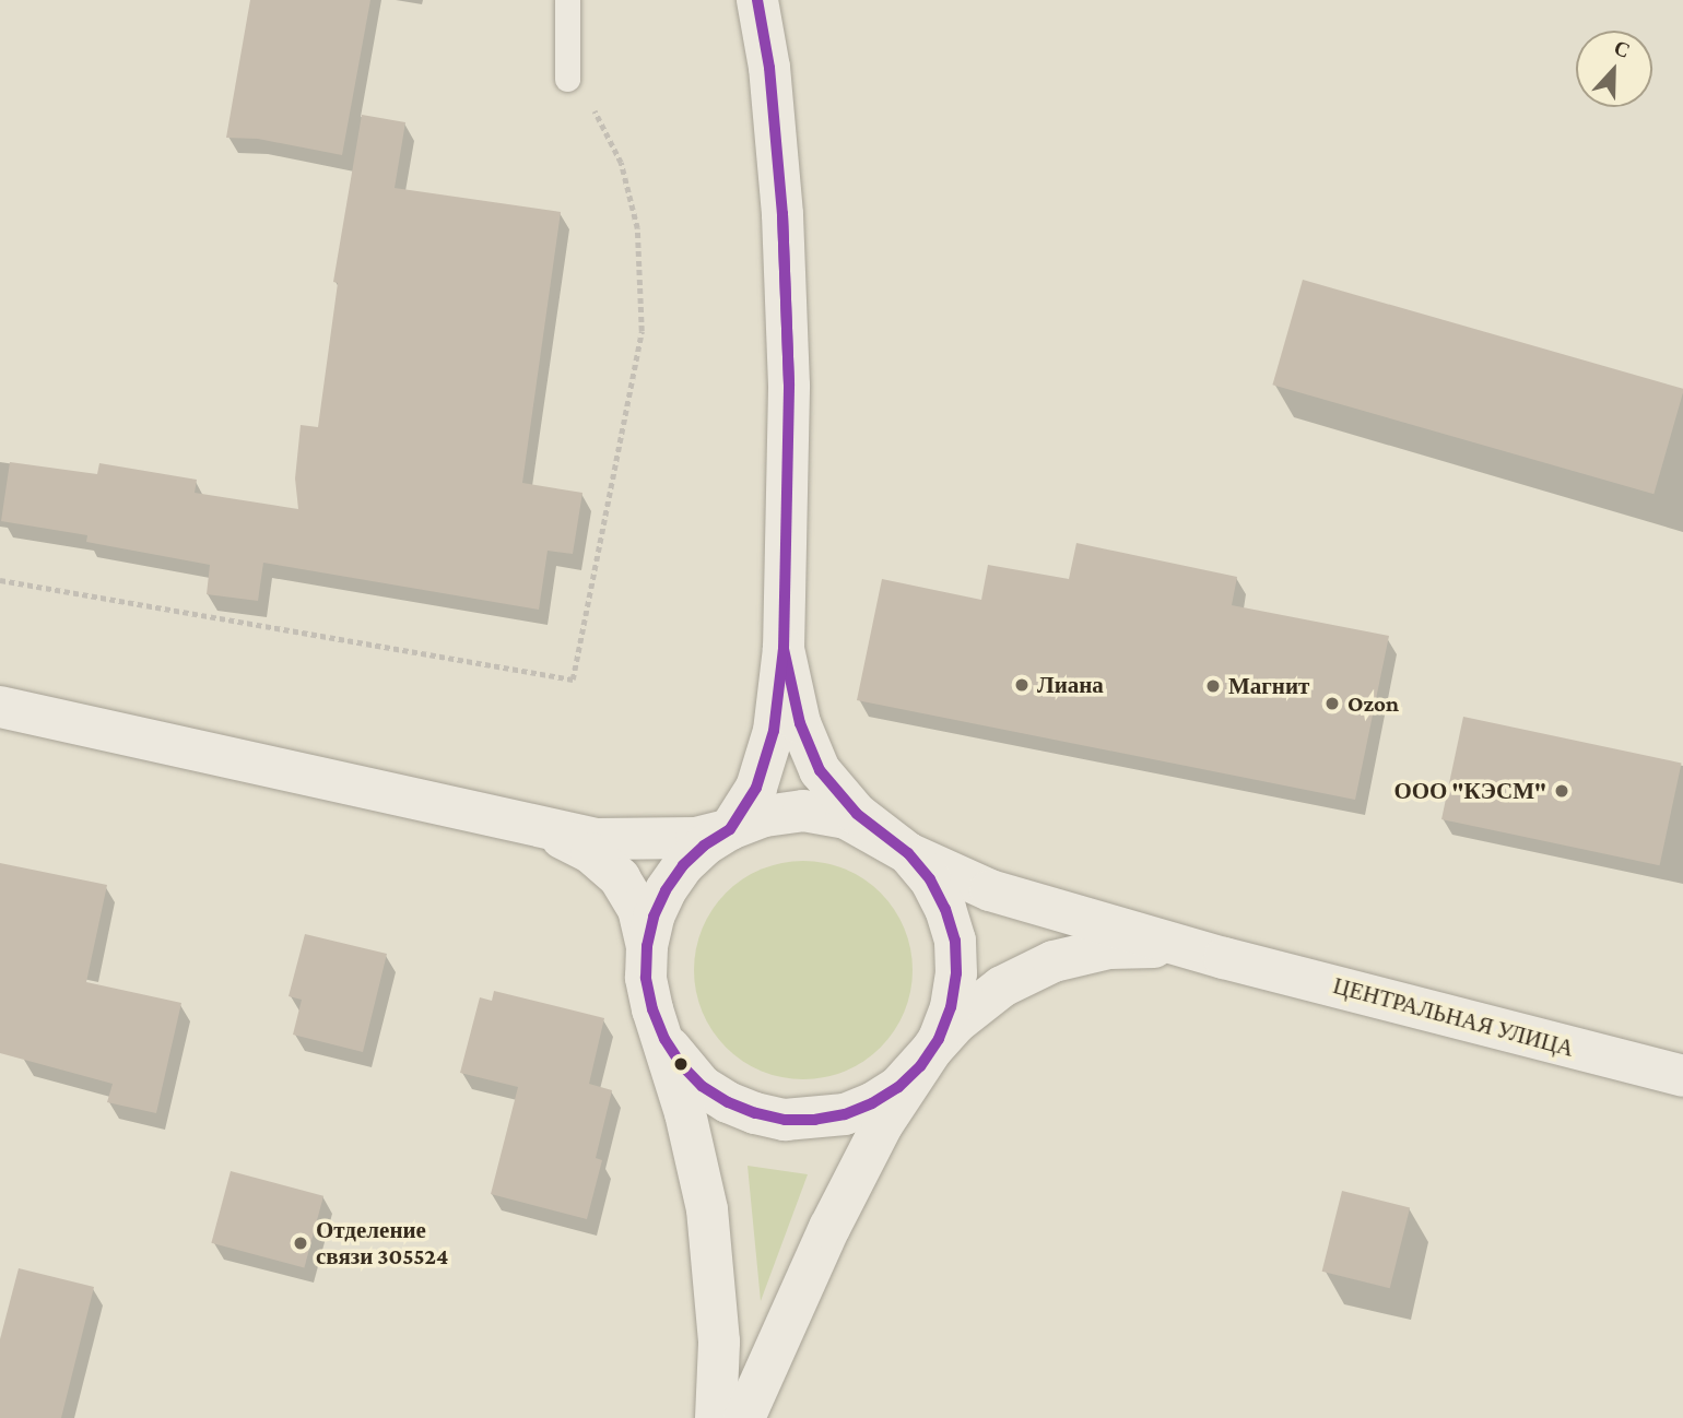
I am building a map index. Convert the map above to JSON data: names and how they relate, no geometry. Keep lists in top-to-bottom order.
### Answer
{
  "streets": {
    "main road": ["ЦЕНТРАЛЬНАЯ УЛИЦА"]
  },
  "places": [
    "Лиана",
    "Магнит",
    "Ozon",
    "ООО \"КЭСМ\"",
    "Отделение связи 305524"
  ],
  "north": "top"
}
